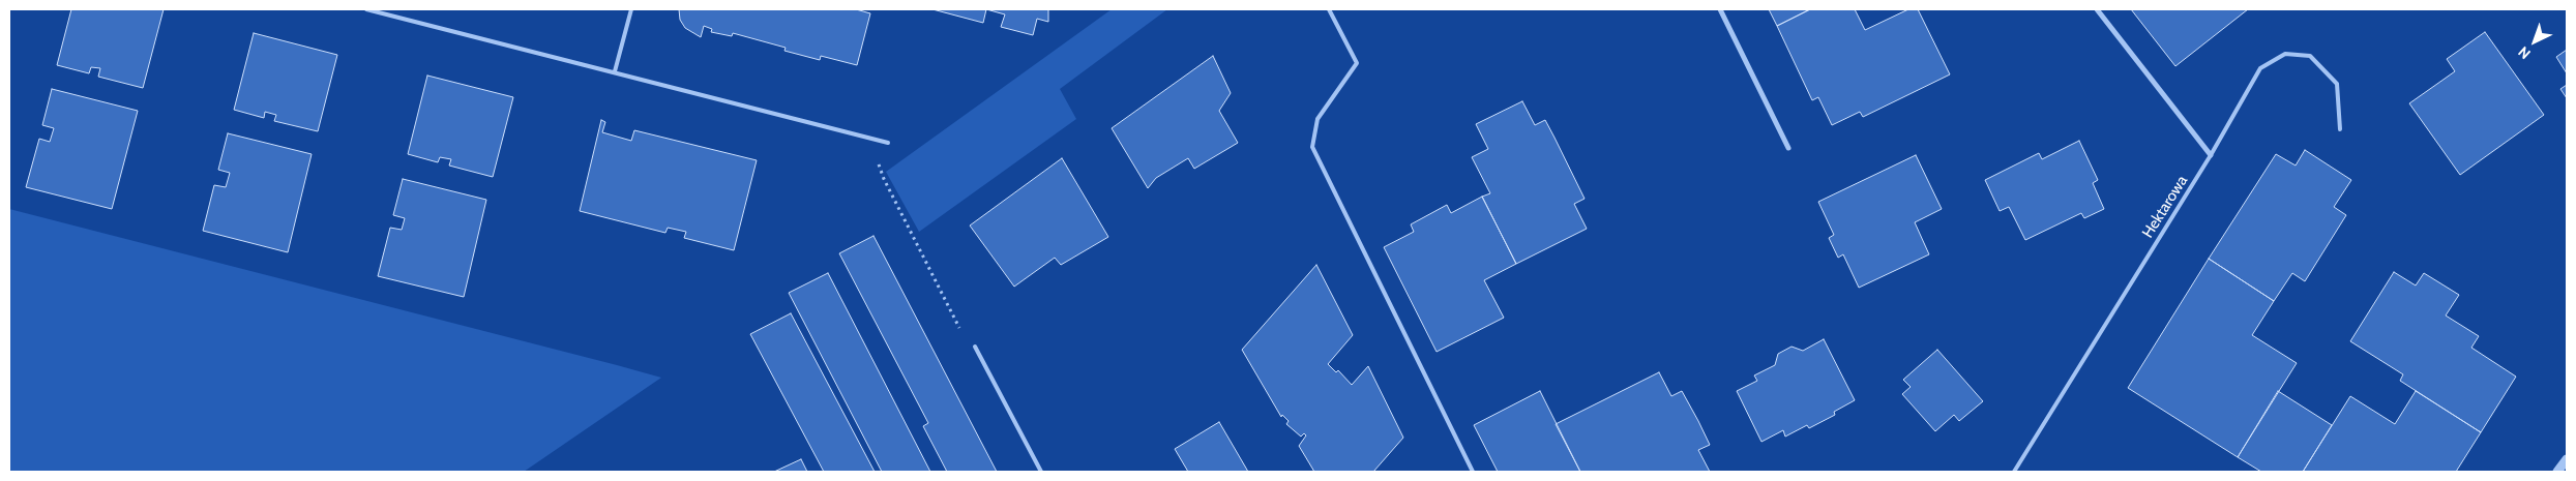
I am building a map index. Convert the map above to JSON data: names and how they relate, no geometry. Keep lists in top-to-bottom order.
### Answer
{
  "streets": {
    "lane": ["Hektarowa"]
  },
  "north": "bottom left"
}
